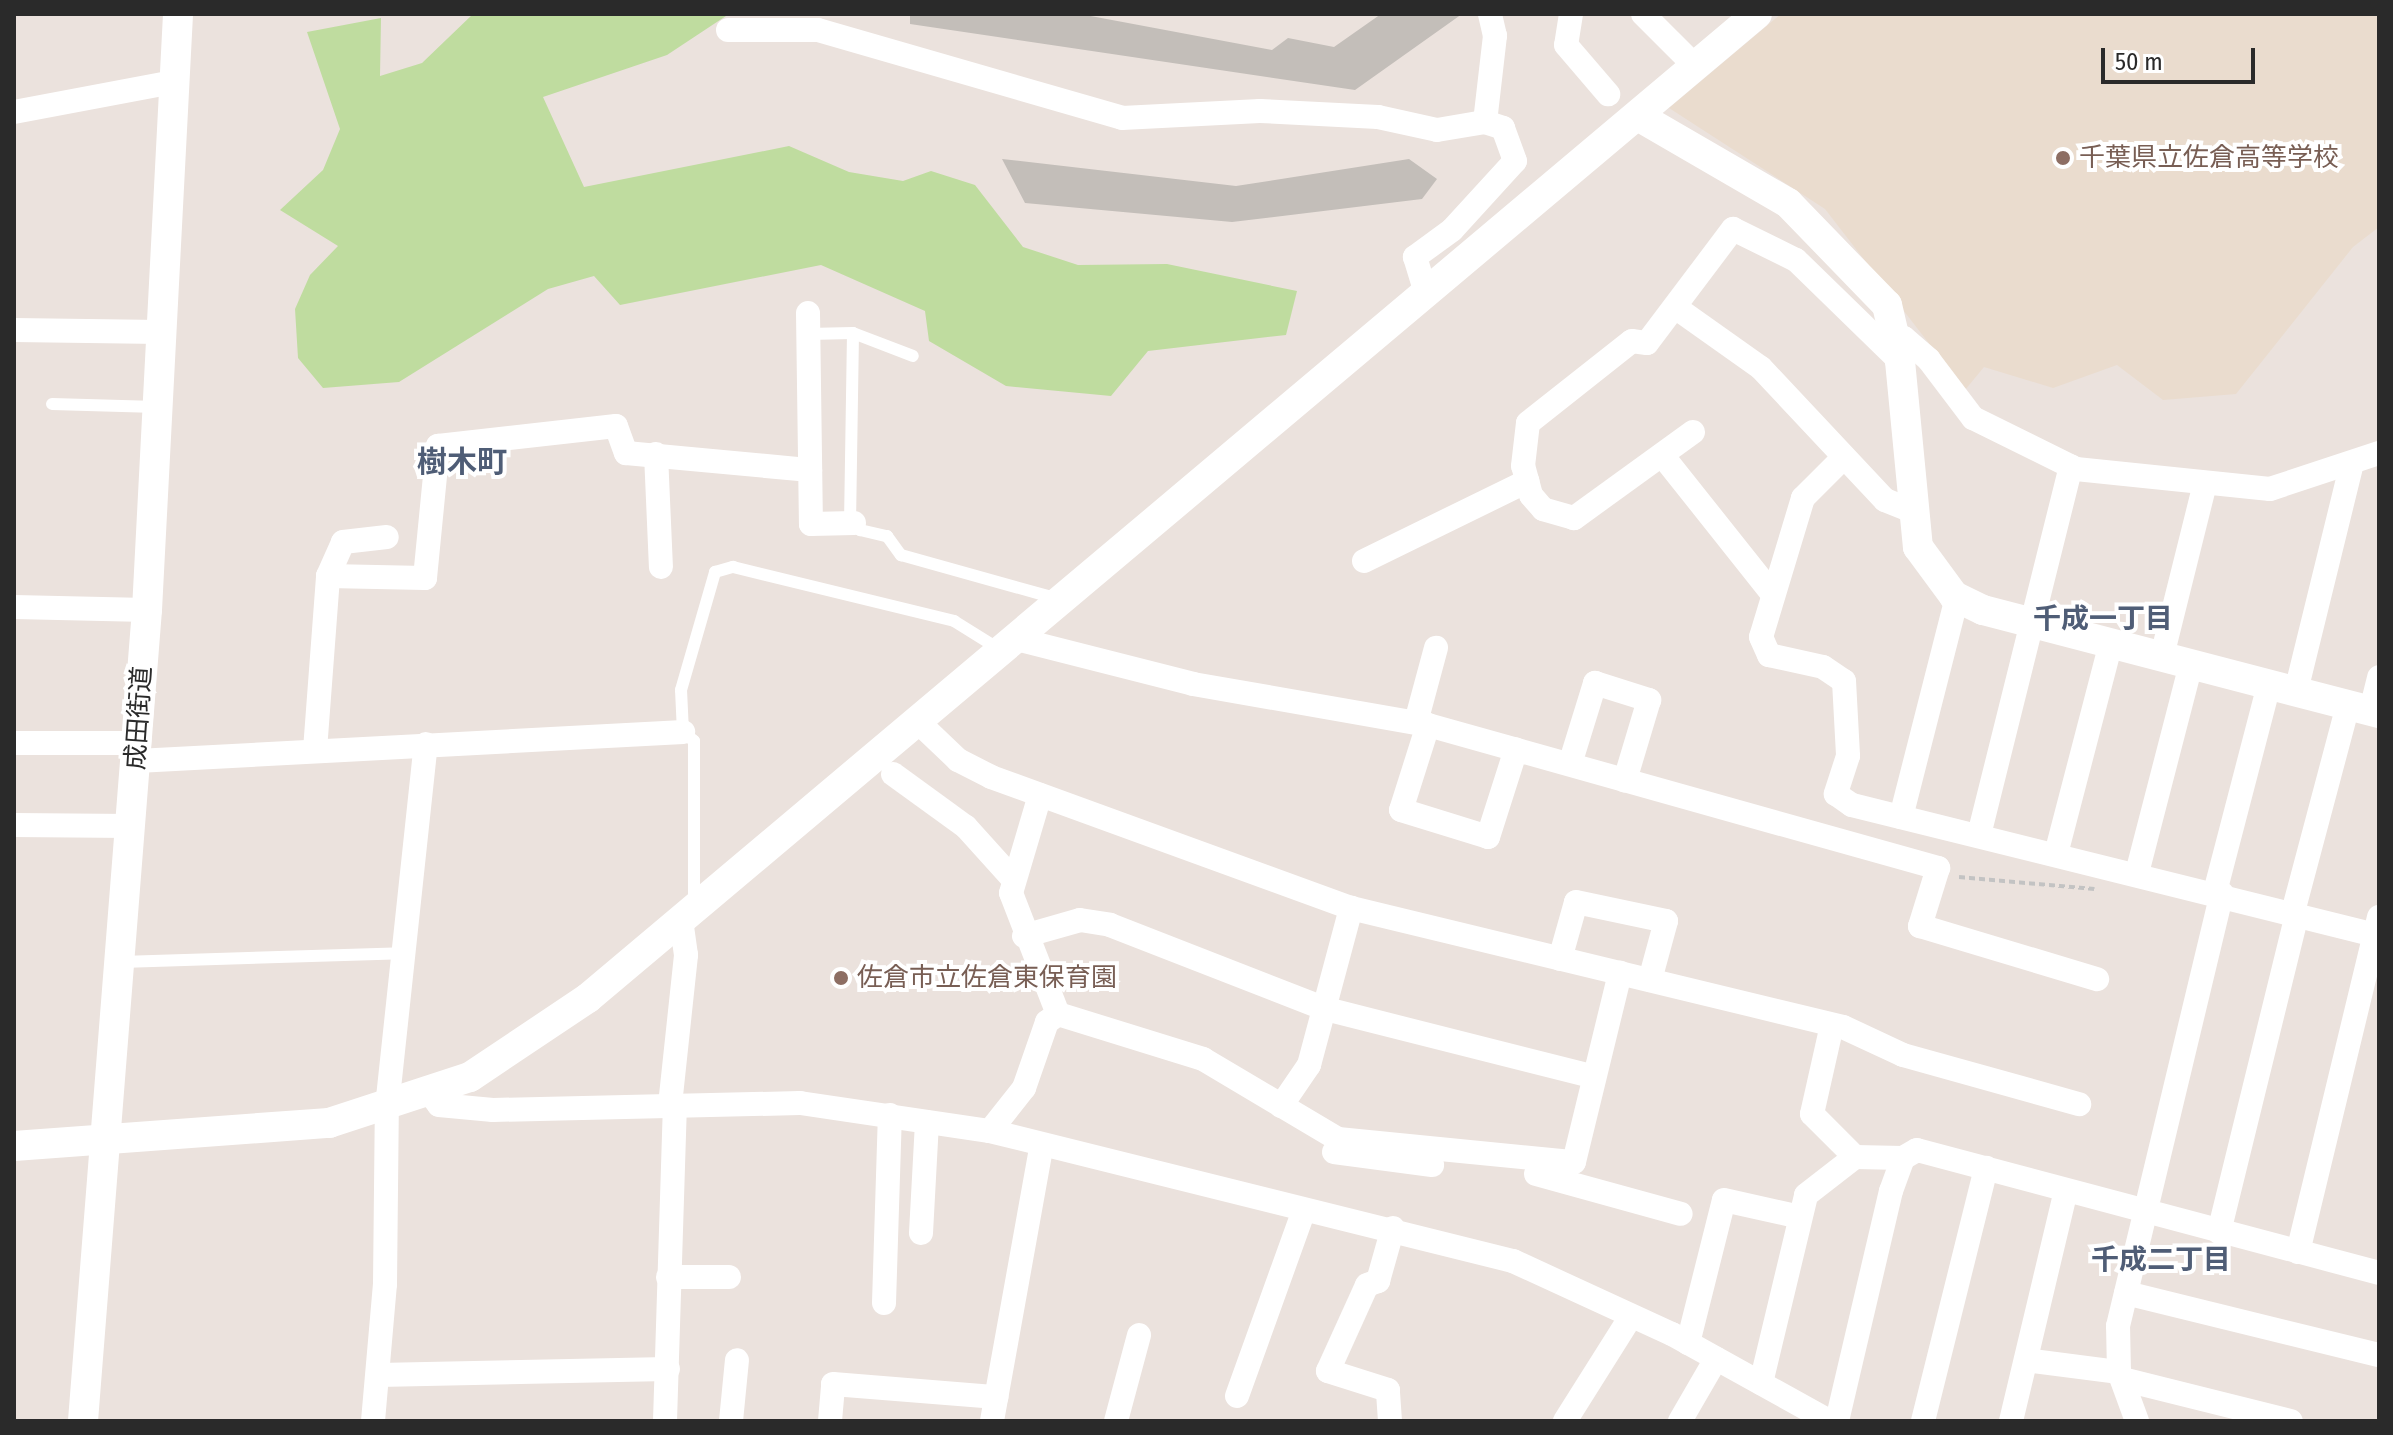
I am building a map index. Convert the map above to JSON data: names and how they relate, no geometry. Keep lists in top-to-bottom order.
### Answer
{
  "streets": {
    "street": ["成田街道"]
  },
  "districts": ["樹木町", "千成一丁目", "千成二丁目"],
  "places": ["千葉県立佐倉高等学校", "佐倉市立佐倉東保育園"],
  "scale_bar": "50 m"
}
